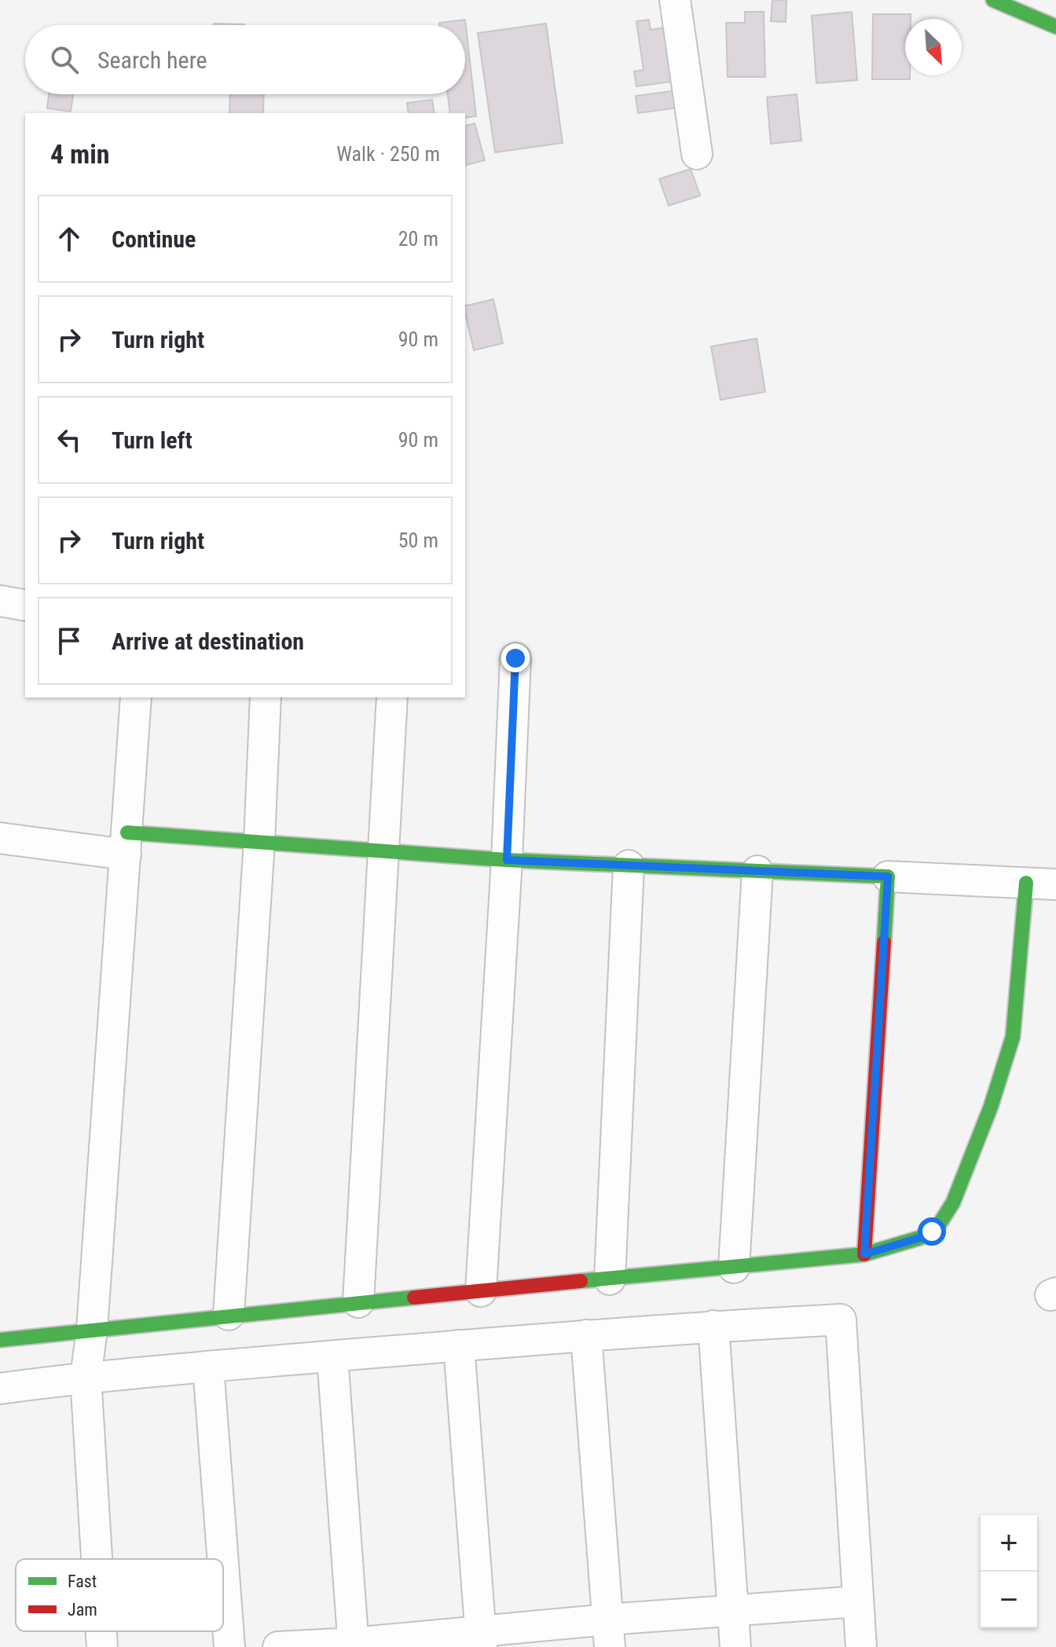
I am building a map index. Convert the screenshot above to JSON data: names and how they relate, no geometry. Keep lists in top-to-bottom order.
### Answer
{
  "legend": ["Fast", "Jam"],
  "north": "bottom right",
  "page": {
    "search": "Search here",
    "heading": ["4 min", "Walk · 250 m"],
    "list": [
      ["Continue", "20 m"],
      ["Turn right", "90 m"],
      ["Turn left", "90 m"],
      ["Turn right", "50 m"],
      "Arrive at destination"
    ],
    "map_buttons": ["+", "−"]
  }
}
